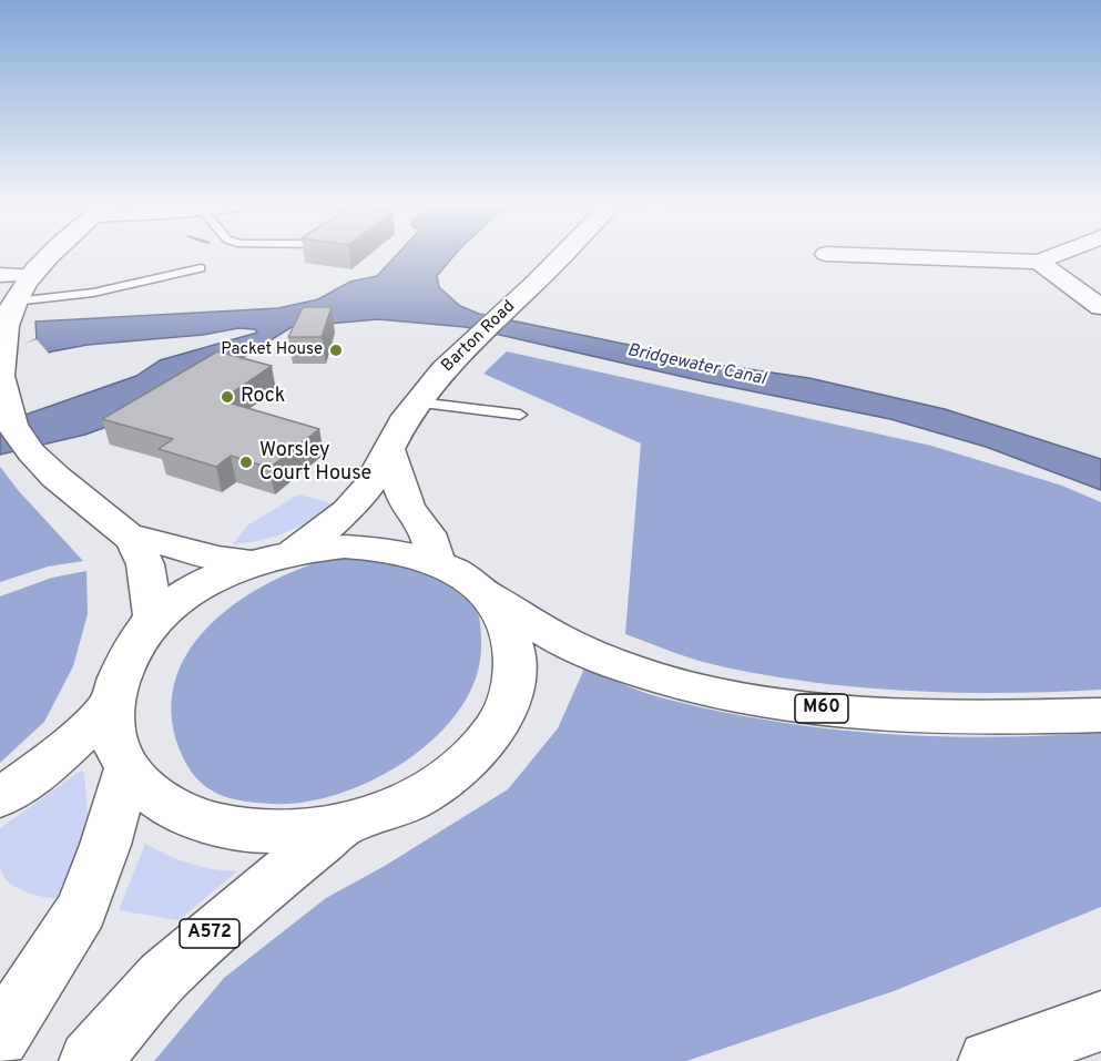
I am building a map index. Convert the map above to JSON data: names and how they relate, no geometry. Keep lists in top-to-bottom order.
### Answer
{
  "streets": {
    "main road": ["Barton Road", "M60", "A572"]
  },
  "crossings": [
    ["Barton Road", "A572"],
    ["M60", "A572"]
  ],
  "water": ["Bridgewater Canal"],
  "places": ["Packet House", "Rock", "Worsley Court House"]
}
